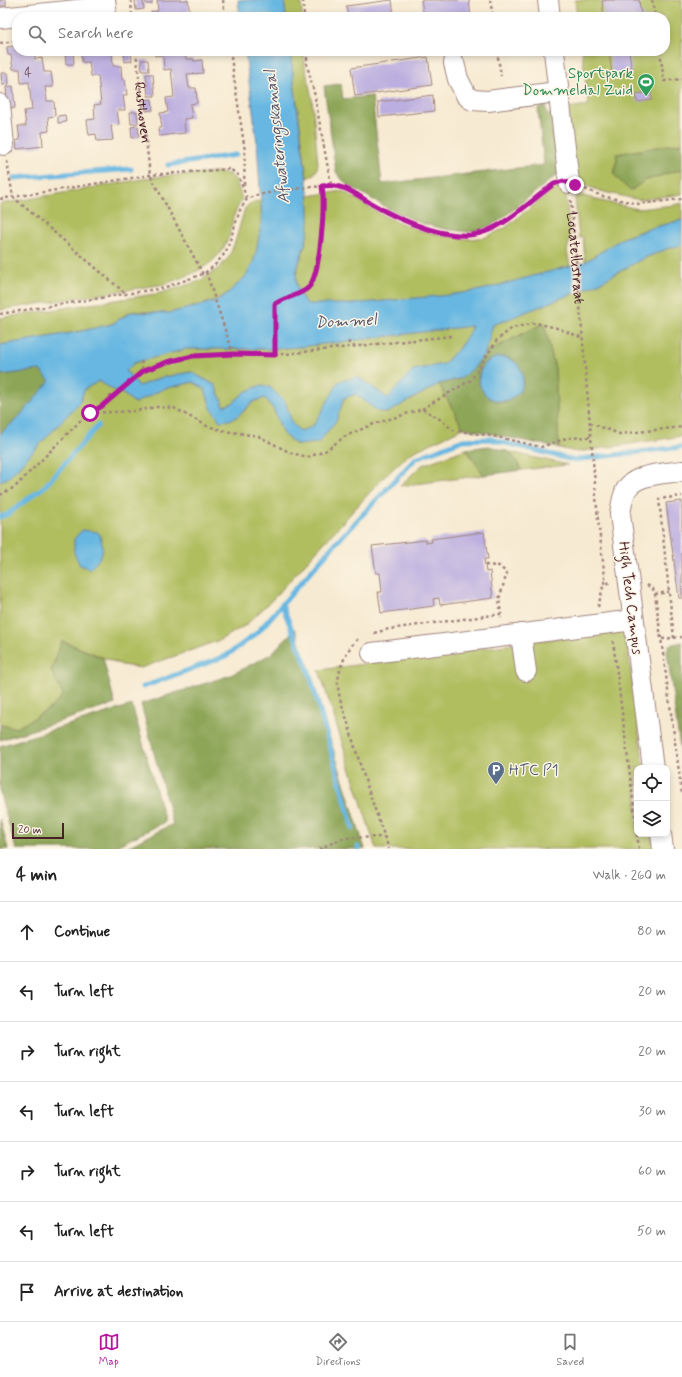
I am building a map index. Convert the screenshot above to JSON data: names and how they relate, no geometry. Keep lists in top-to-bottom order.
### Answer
{
  "streets": {
    "street": ["High Tech Campus"],
    "path": ["Rusthoven", "Locatellistraat"]
  },
  "water": ["Afwateringskanaal", "Dommel"],
  "places": {
    "sports": ["Sportpark Dommeldal Zuid"],
    "parking": ["HTC P1"]
  },
  "house_numbers": ["4"],
  "scale_bar": "20 m",
  "page": {
    "search": "Search here",
    "scale": "20 m",
    "heading": ["4 min", "Walk · 260 m"],
    "list": [
      ["Continue", "80 m"],
      ["Turn left", "20 m"],
      ["Turn right", "20 m"],
      ["Turn left", "30 m"],
      ["Turn right", "60 m"],
      ["Turn left", "50 m"],
      "Arrive at destination"
    ],
    "nav": ["Map", "Directions", "Saved"]
  }
}
